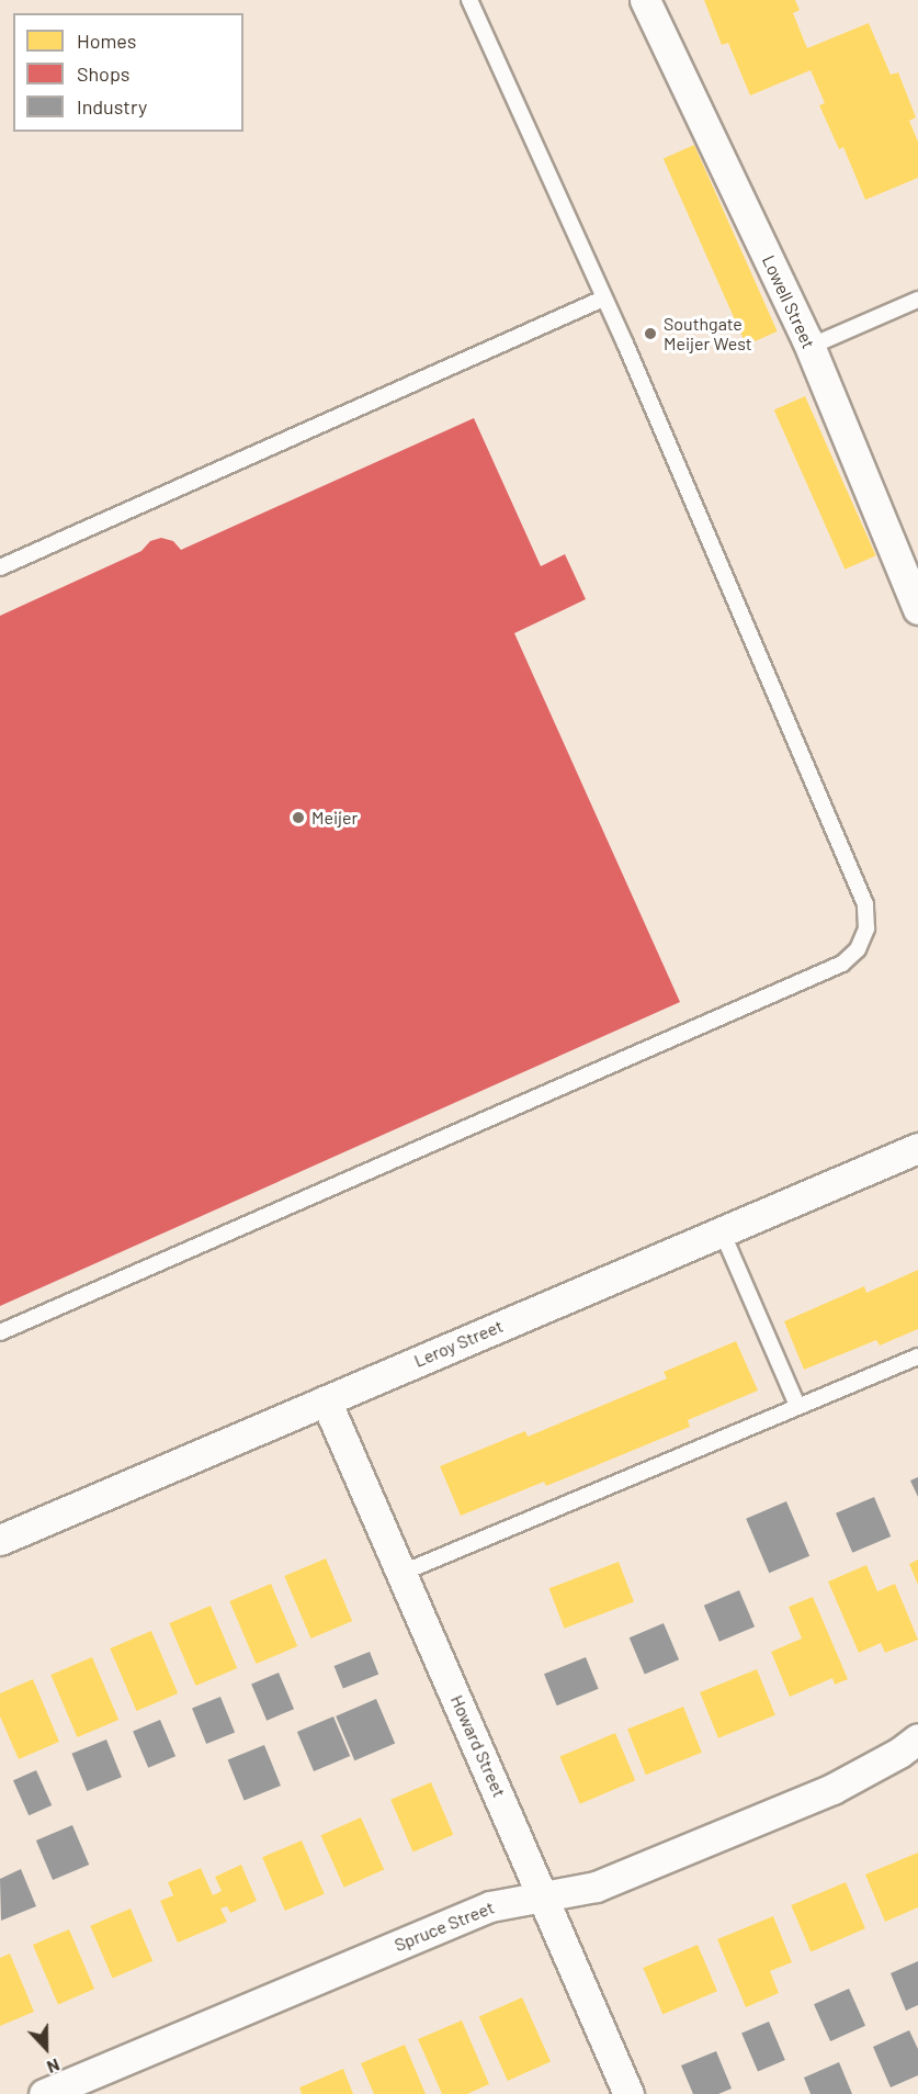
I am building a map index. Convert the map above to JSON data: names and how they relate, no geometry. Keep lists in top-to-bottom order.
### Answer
{
  "streets": {
    "street": [
      "Lowell Street",
      "Leroy Street",
      "Howard Street",
      "Spruce Street"
    ]
  },
  "crossings": [
    ["Leroy Street", "Howard Street"],
    ["Howard Street", "Spruce Street"]
  ],
  "places": ["Southgate Meijer West", "Meijer"],
  "legend": ["Homes", "Shops", "Industry"],
  "north": "bottom"
}
